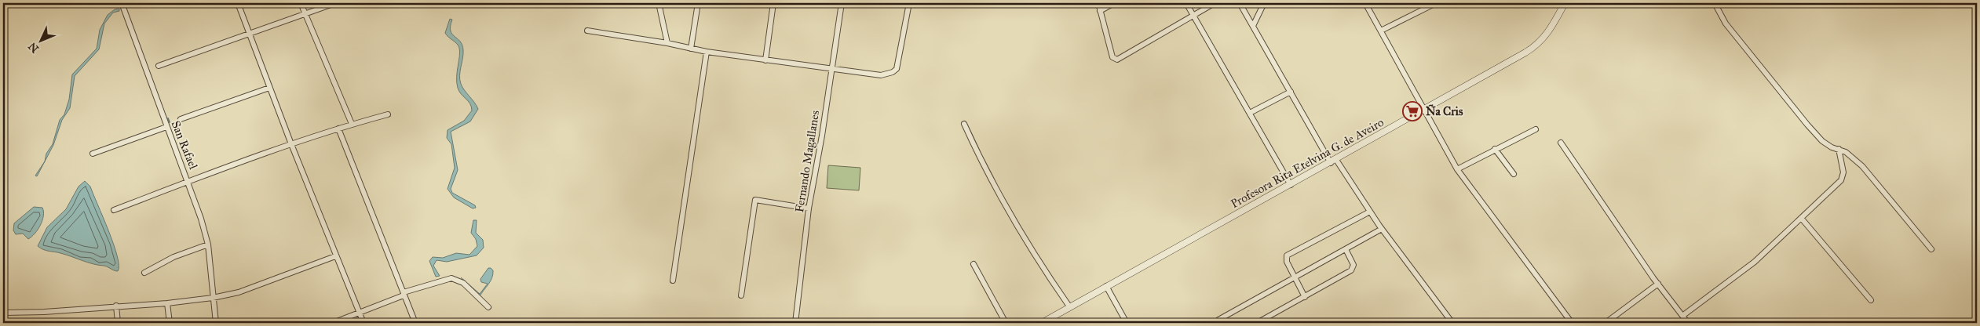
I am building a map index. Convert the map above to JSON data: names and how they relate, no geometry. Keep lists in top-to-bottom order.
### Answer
{
  "streets": {
    "street": ["San Rafael", "Fernando Magallanes", "Profesora Rita Etelvina G. de Aveiro"]
  },
  "places": {
    "supermarket": ["Ña Cris"]
  },
  "north": "bottom left"
}
